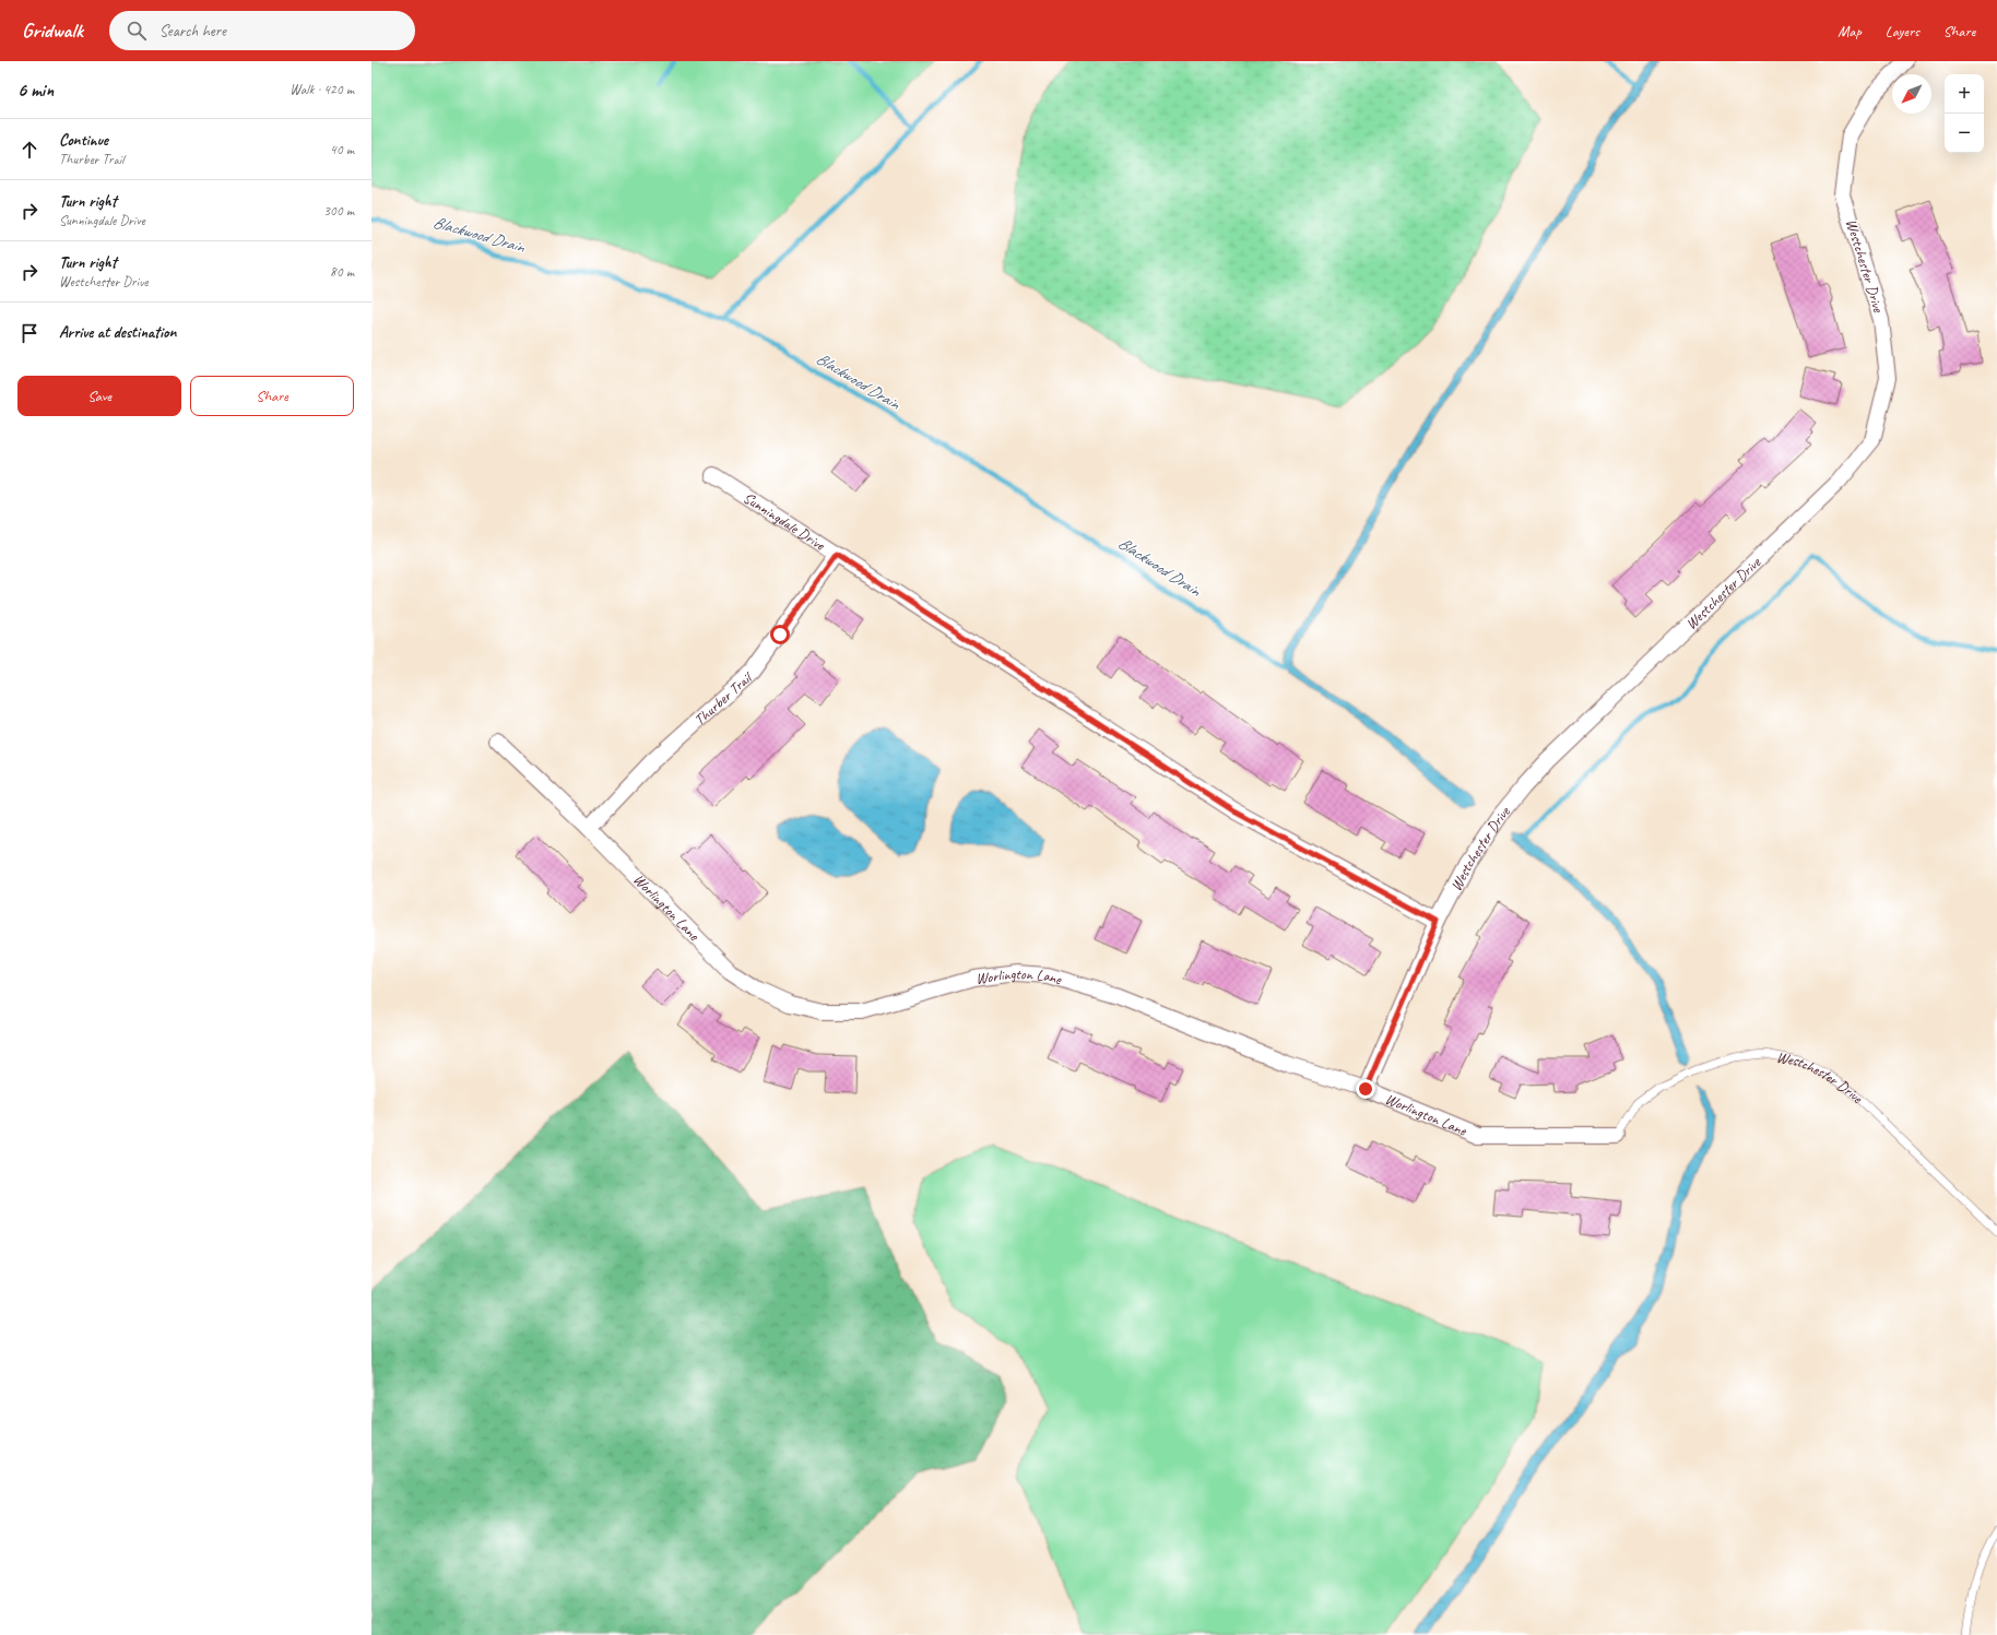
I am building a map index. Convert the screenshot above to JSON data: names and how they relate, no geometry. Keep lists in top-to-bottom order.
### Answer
{
  "streets": {
    "street": [
      "Westchester Drive",
      "Sunningdale Drive",
      "Thurber Trail",
      "Worlington Lane"
    ]
  },
  "crossings": [
    ["Westchester Drive", "Sunningdale Drive"],
    ["Westchester Drive", "Worlington Lane"],
    ["Sunningdale Drive", "Thurber Trail"],
    ["Thurber Trail", "Worlington Lane"]
  ],
  "water": ["Blackwood Drain"],
  "north": "bottom left",
  "page": {
    "header": "Gridwalk",
    "search": "Search here",
    "nav": ["Map", "Layers", "Share"],
    "heading": ["6 min", "Walk · 420 m"],
    "map_buttons": ["+", "−"],
    "list": [
      ["Continue", "Thurber Trail", "40 m"],
      ["Turn right", "Sunningdale Drive", "300 m"],
      ["Turn right", "Westchester Drive", "80 m"],
      "Arrive at destination"
    ],
    "buttons": ["Save", "Share"]
  }
}
